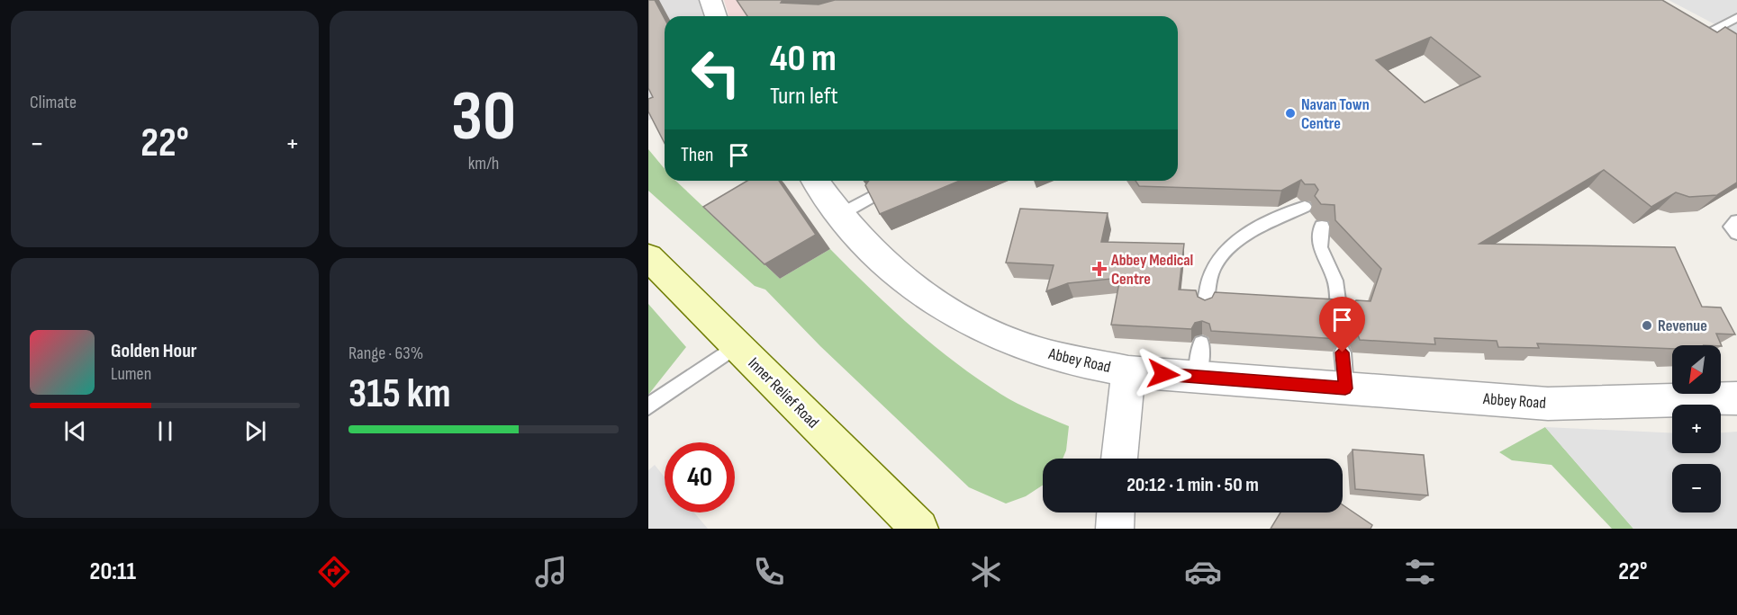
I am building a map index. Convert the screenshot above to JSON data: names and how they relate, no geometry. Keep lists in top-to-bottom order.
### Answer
{
  "streets": {
    "main road": ["Inner Relief Road"],
    "street": ["Abbey Road"]
  },
  "places": {
    "other": ["Navan Town Centre", "Revenue"],
    "health": ["Abbey Medical Centre"]
  },
  "north": "bottom left",
  "page": {
    "tile": [
      "Climate",
      ["30", "km/h"],
      ["Range · 63%", "315 km"]
    ],
    "turn": ["40 m", "Turn left"],
    "heat": ["−", "22°", "+"],
    "then": "Then",
    "song": ["Golden Hour", "Lumen"],
    "map_buttons": ["+", "−"],
    "limit": "40",
    "trip": "20:12 · 1 min · 50 m",
    "tabs": ["20:11", "22°"]
  }
}
